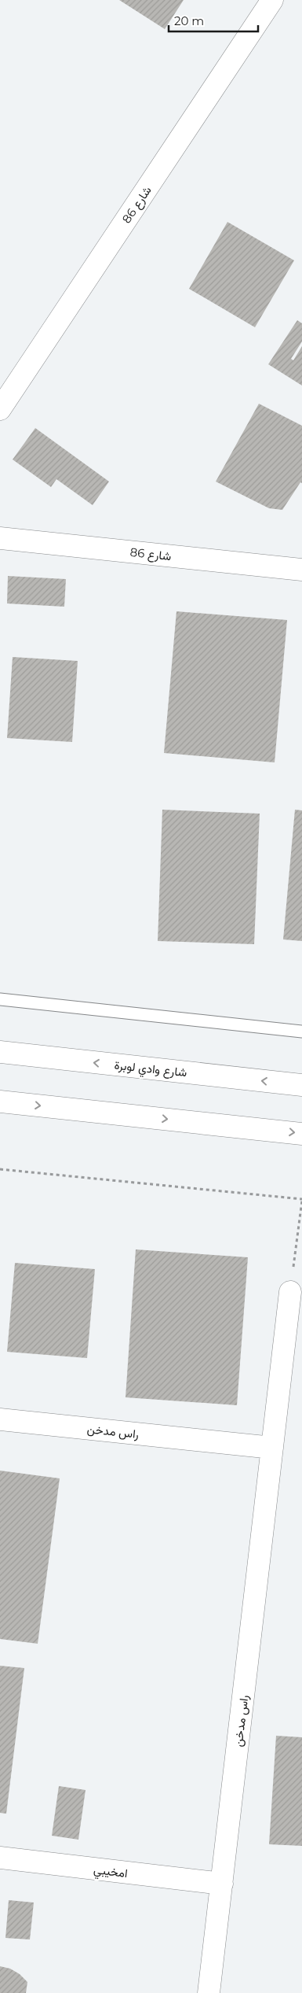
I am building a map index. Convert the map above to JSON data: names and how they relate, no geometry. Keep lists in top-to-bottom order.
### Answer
{
  "streets": {
    "street": [
      "شارع 86",
      "شارع وادي لوبرة",
      "راس مدخن",
      "امخيبي"
    ]
  },
  "crossings": [
    ["راس مدخن", "امخيبي"]
  ],
  "scale_bar": "20 m"
}
